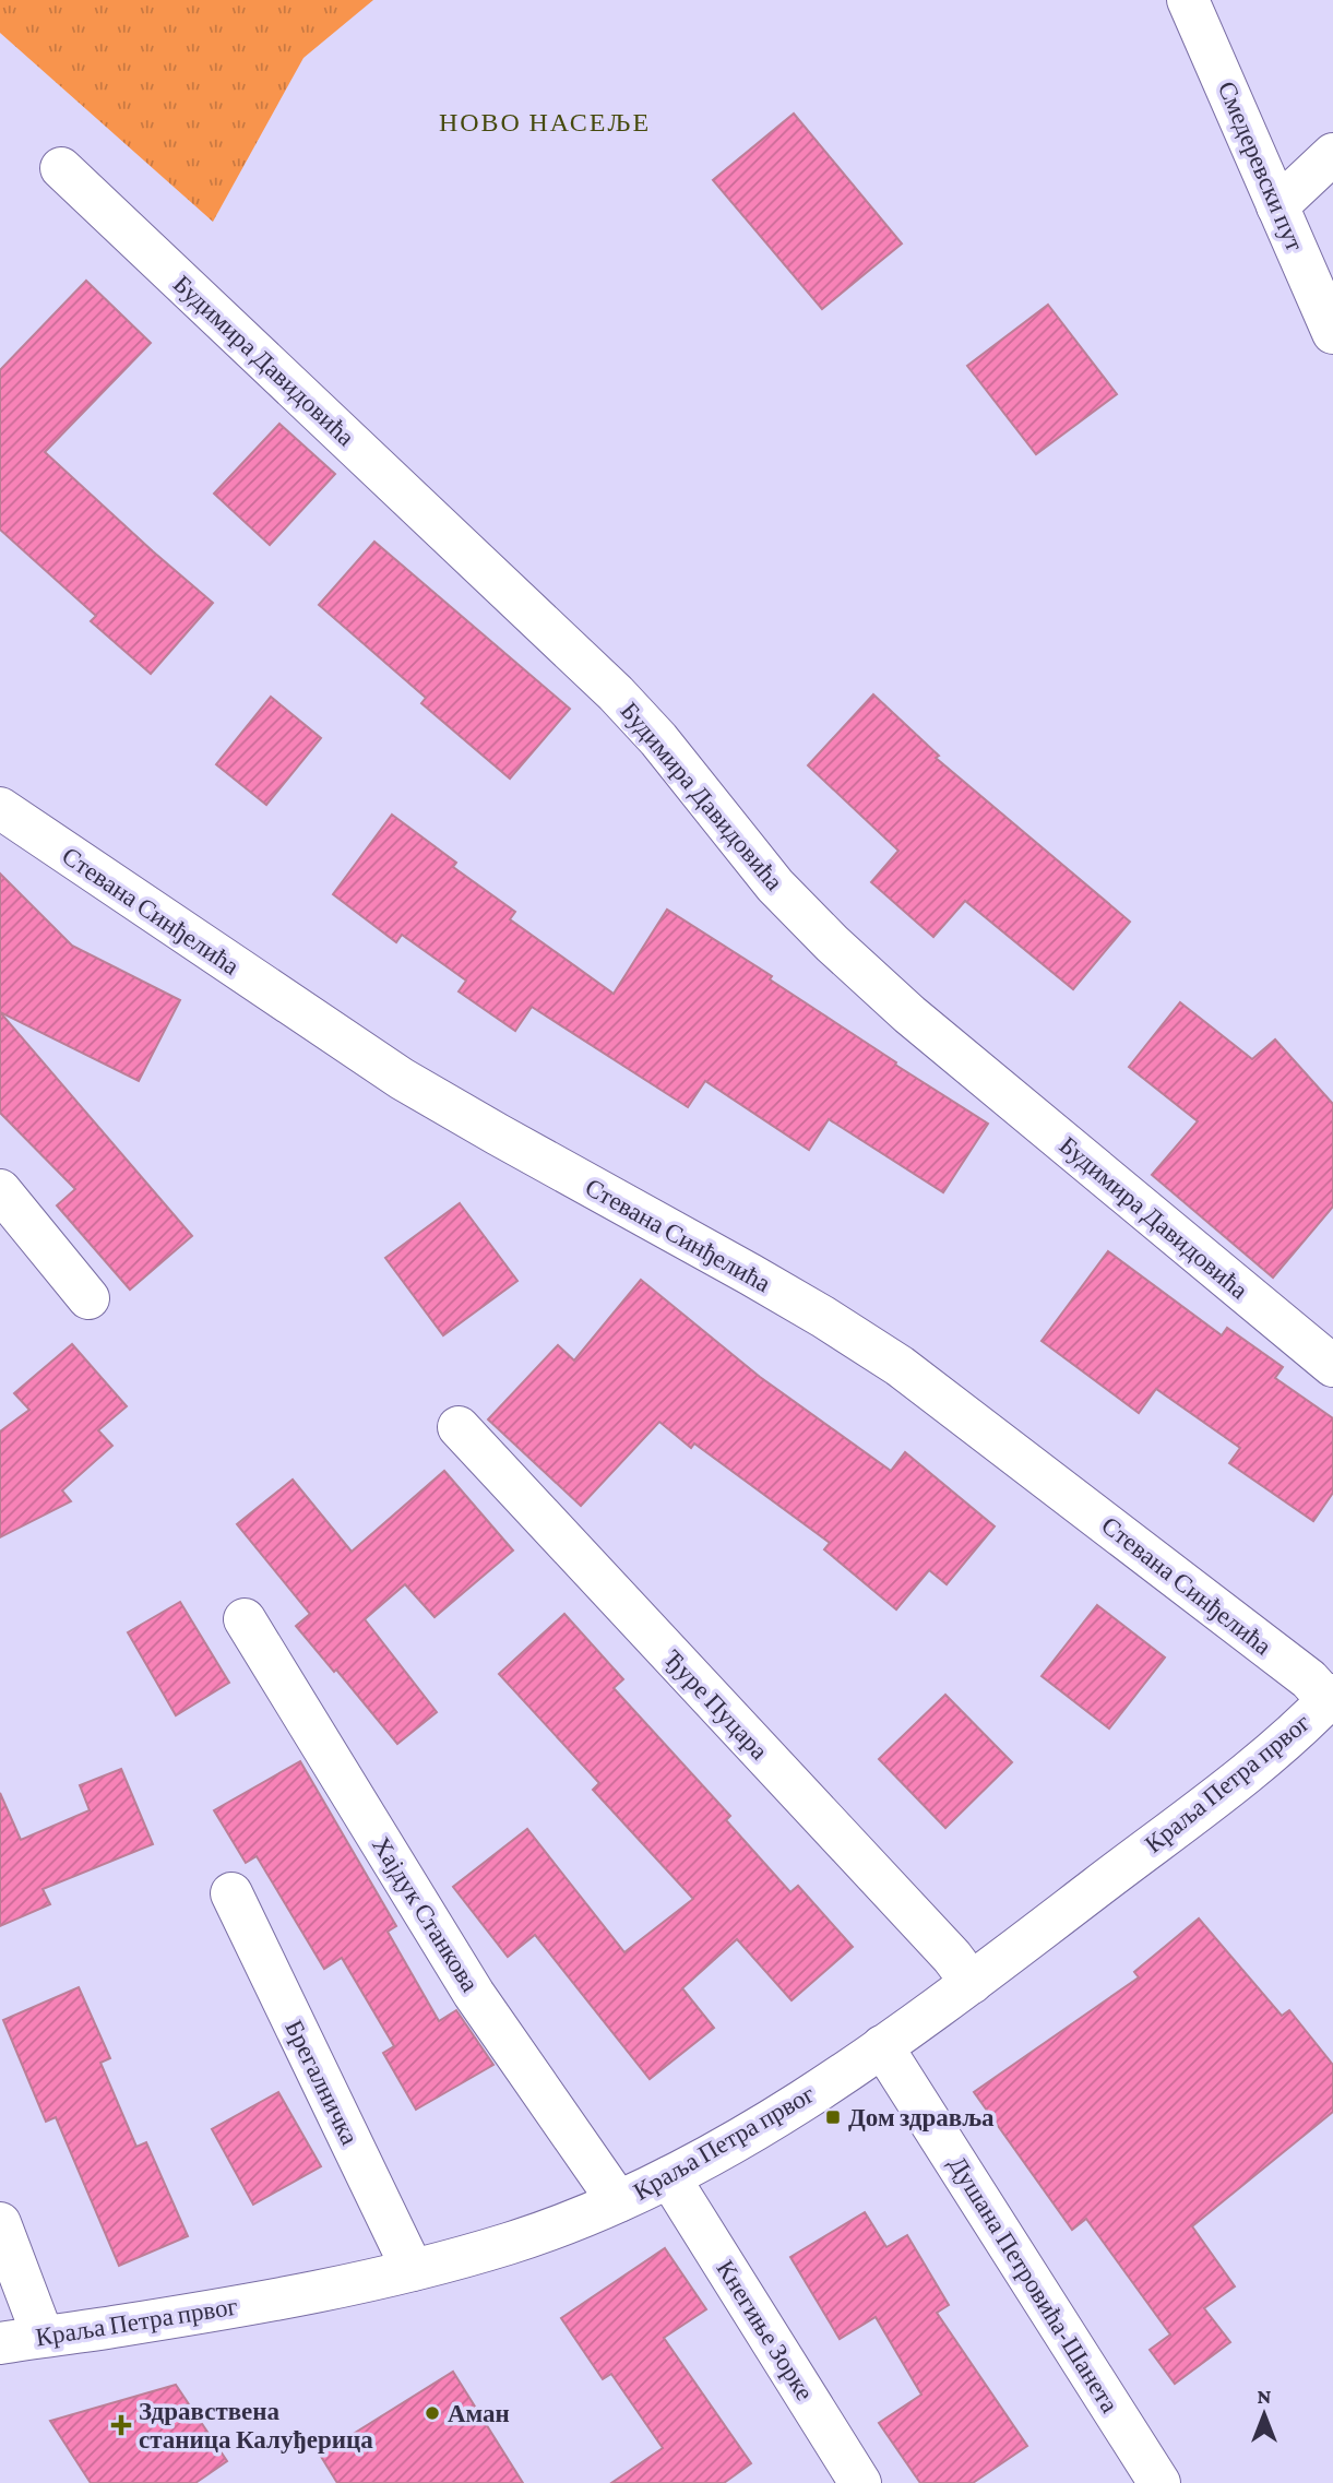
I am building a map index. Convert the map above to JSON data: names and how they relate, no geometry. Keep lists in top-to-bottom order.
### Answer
{
  "streets": {
    "street": [
      "Смедеревски пут",
      "Будимира Давидовића",
      "Стевана Синђелића",
      "Ђуре Пуцара",
      "Краља Петра првог",
      "Хајдук Станкова",
      "Брегалничка",
      "Душана Петровића-Шанета",
      "Кнегиње Зорке"
    ]
  },
  "crossings": [
    ["Стевана Синђелића", "Краља Петра првог"],
    ["Ђуре Пуцара", "Краља Петра првог"],
    ["Краља Петра првог", "Хајдук Станкова"],
    ["Краља Петра првог", "Брегалничка"],
    ["Краља Петра првог", "Душана Петровића-Шанета"],
    ["Краља Петра првог", "Кнегиње Зорке"]
  ],
  "districts": ["НОВО НАСЕЉЕ"],
  "places": {
    "transit": ["Дом здравља"],
    "other": ["Аман"],
    "health": ["Здравствена станица Калуђерица"]
  },
  "north": "top"
}
